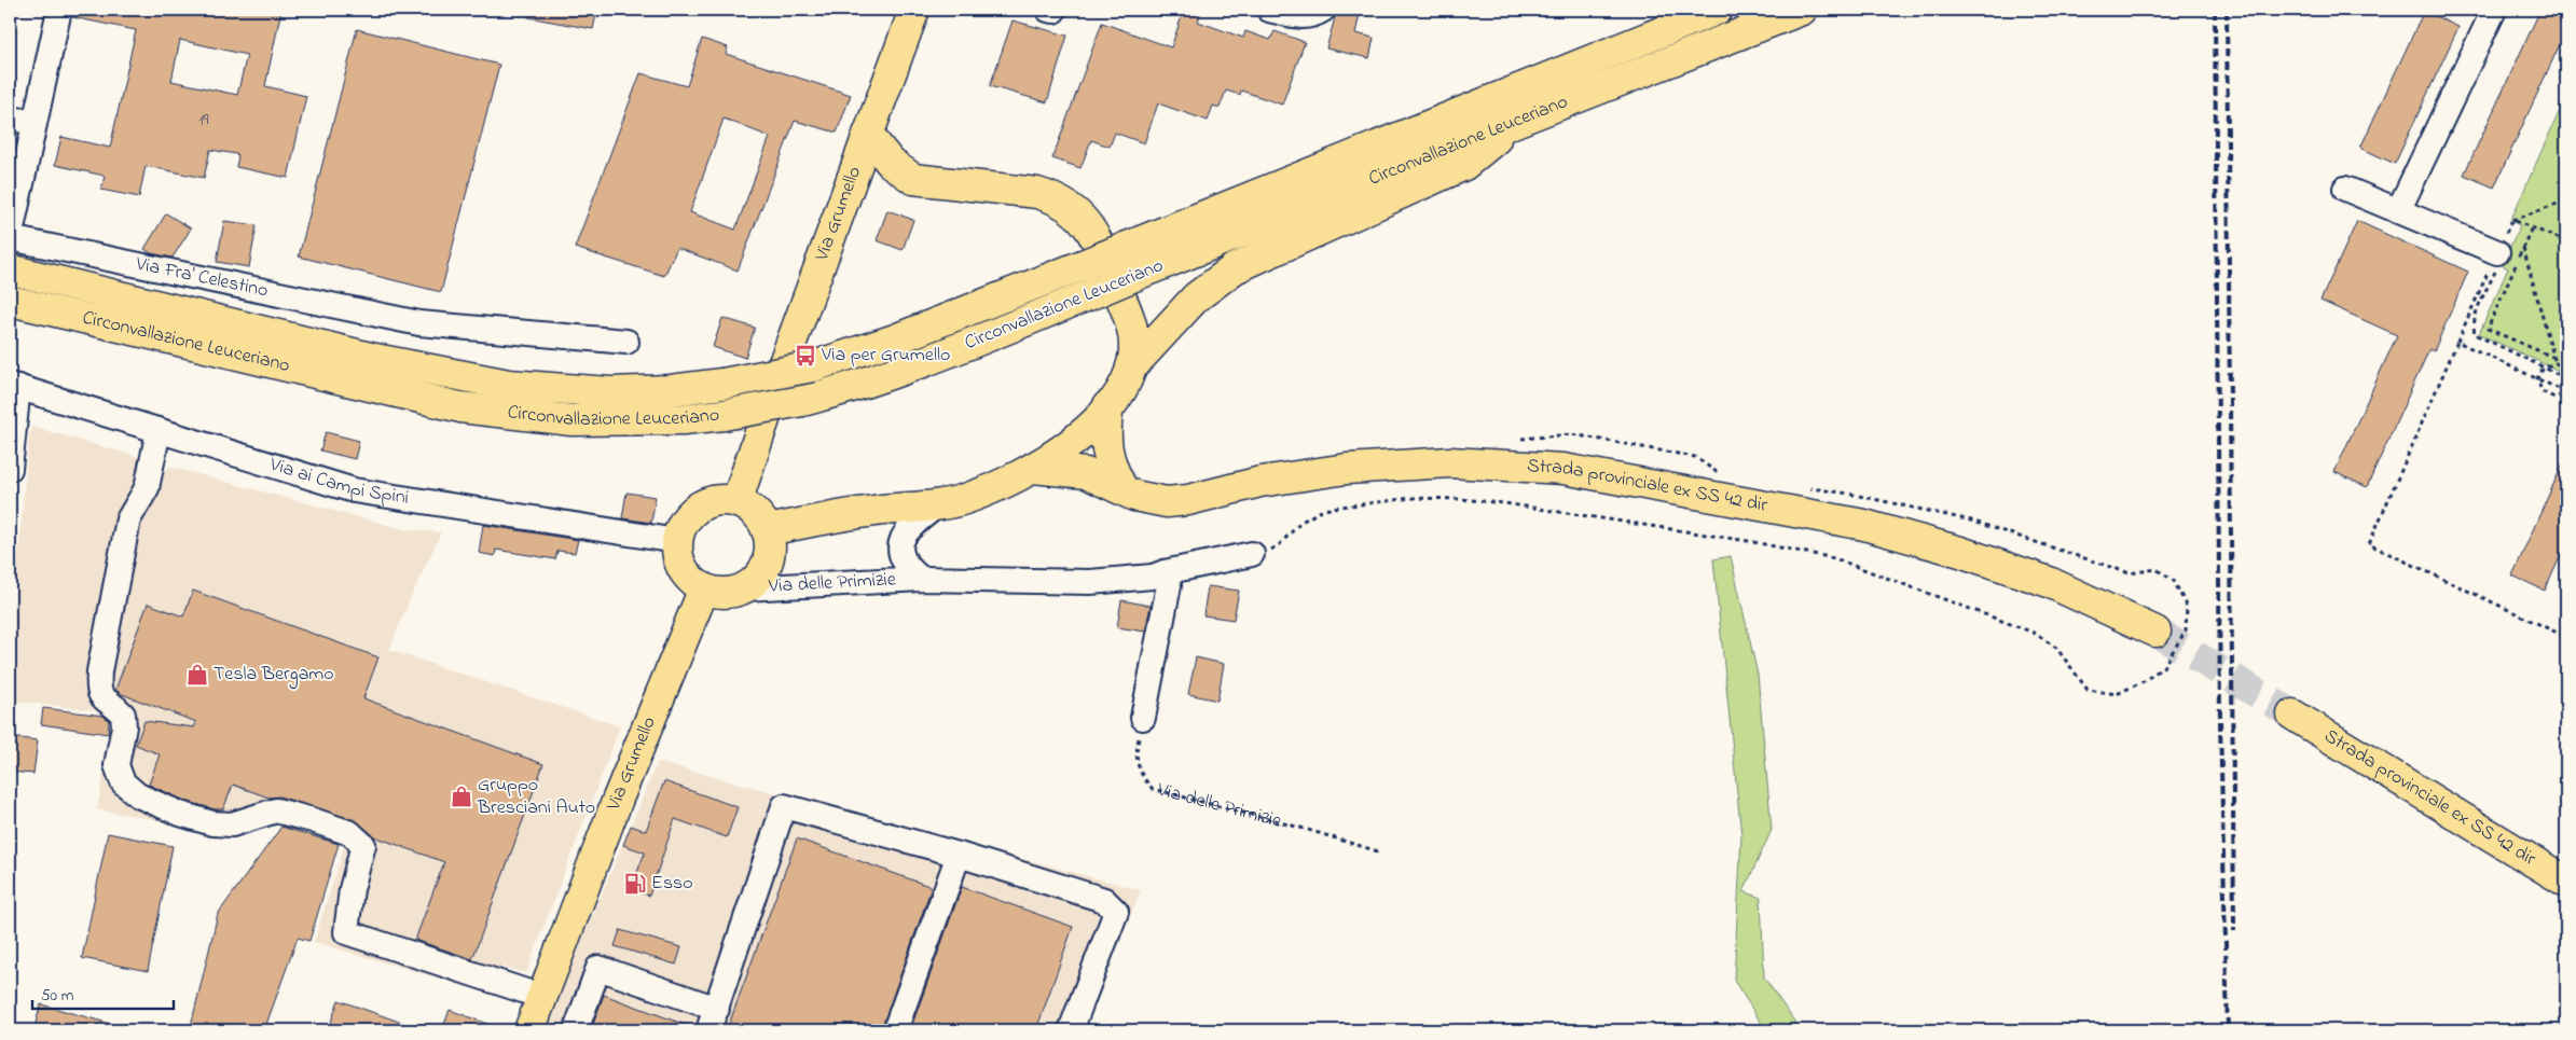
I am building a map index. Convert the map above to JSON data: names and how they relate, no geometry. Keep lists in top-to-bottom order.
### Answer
{
  "streets": {
    "main road": ["Circonvallazione Leuceriano", "Via Grumello", "Strada provinciale ex SS 42 dir"],
    "street": ["Via Fra' Celestino", "Via ai Campi Spini", "Via delle Primizie"]
  },
  "crossings": [
    ["Via Grumello", "Via ai Campi Spini"],
    ["Via Grumello", "Via delle Primizie"],
    ["Via ai Campi Spini", "Via delle Primizie"]
  ],
  "places": {
    "bus stop": ["Via per Grumello"],
    "shop": ["Tesla Bergamo", "Gruppo Bresciani Auto"],
    "fuel station": ["Esso"]
  },
  "house_numbers": ["19"],
  "scale_bar": "50 m"
}
